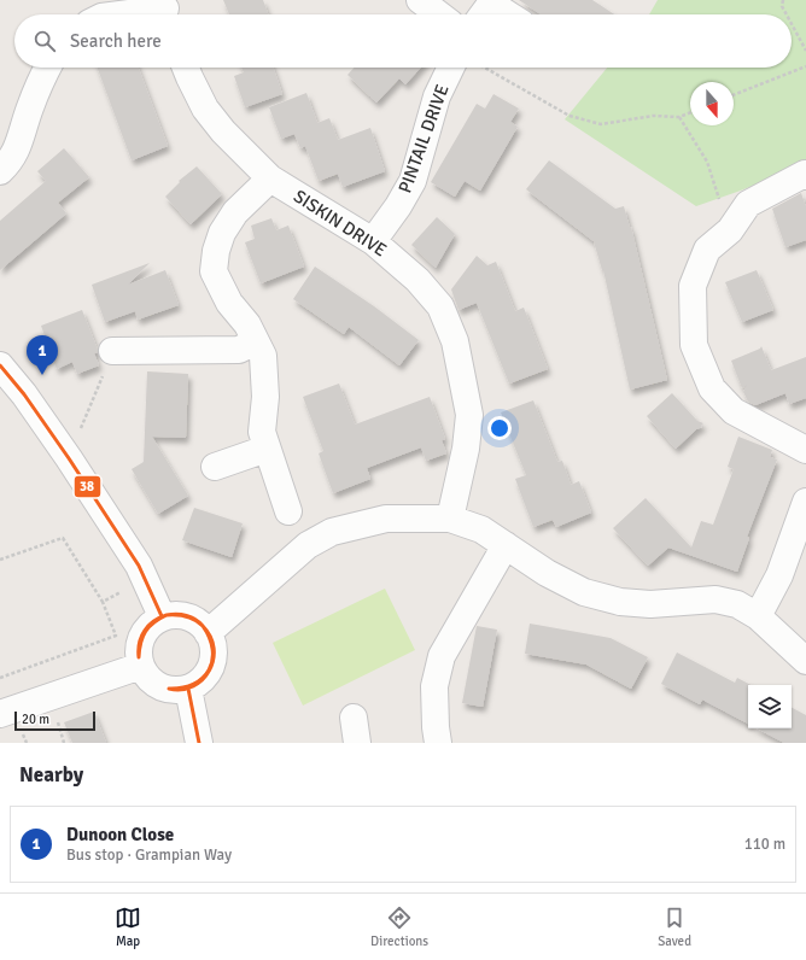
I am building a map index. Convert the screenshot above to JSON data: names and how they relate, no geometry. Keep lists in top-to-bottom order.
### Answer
{
  "streets": {
    "street": ["PINTAIL DRIVE", "SISKIN DRIVE"]
  },
  "crossings": [
    ["PINTAIL DRIVE", "SISKIN DRIVE"]
  ],
  "lines": ["transit line 38"],
  "scale_bar": "20 m",
  "north": "bottom",
  "page": {
    "search": "Search here",
    "pins": "1",
    "scale": "20 m",
    "heading": "Nearby",
    "list": [
      {
        "mark": "1",
        "name": "Dunoon Close",
        "note": "Bus stop · Grampian Way",
        "value": "110 m"
      }
    ],
    "nav": ["Map", "Directions", "Saved"]
  }
}
